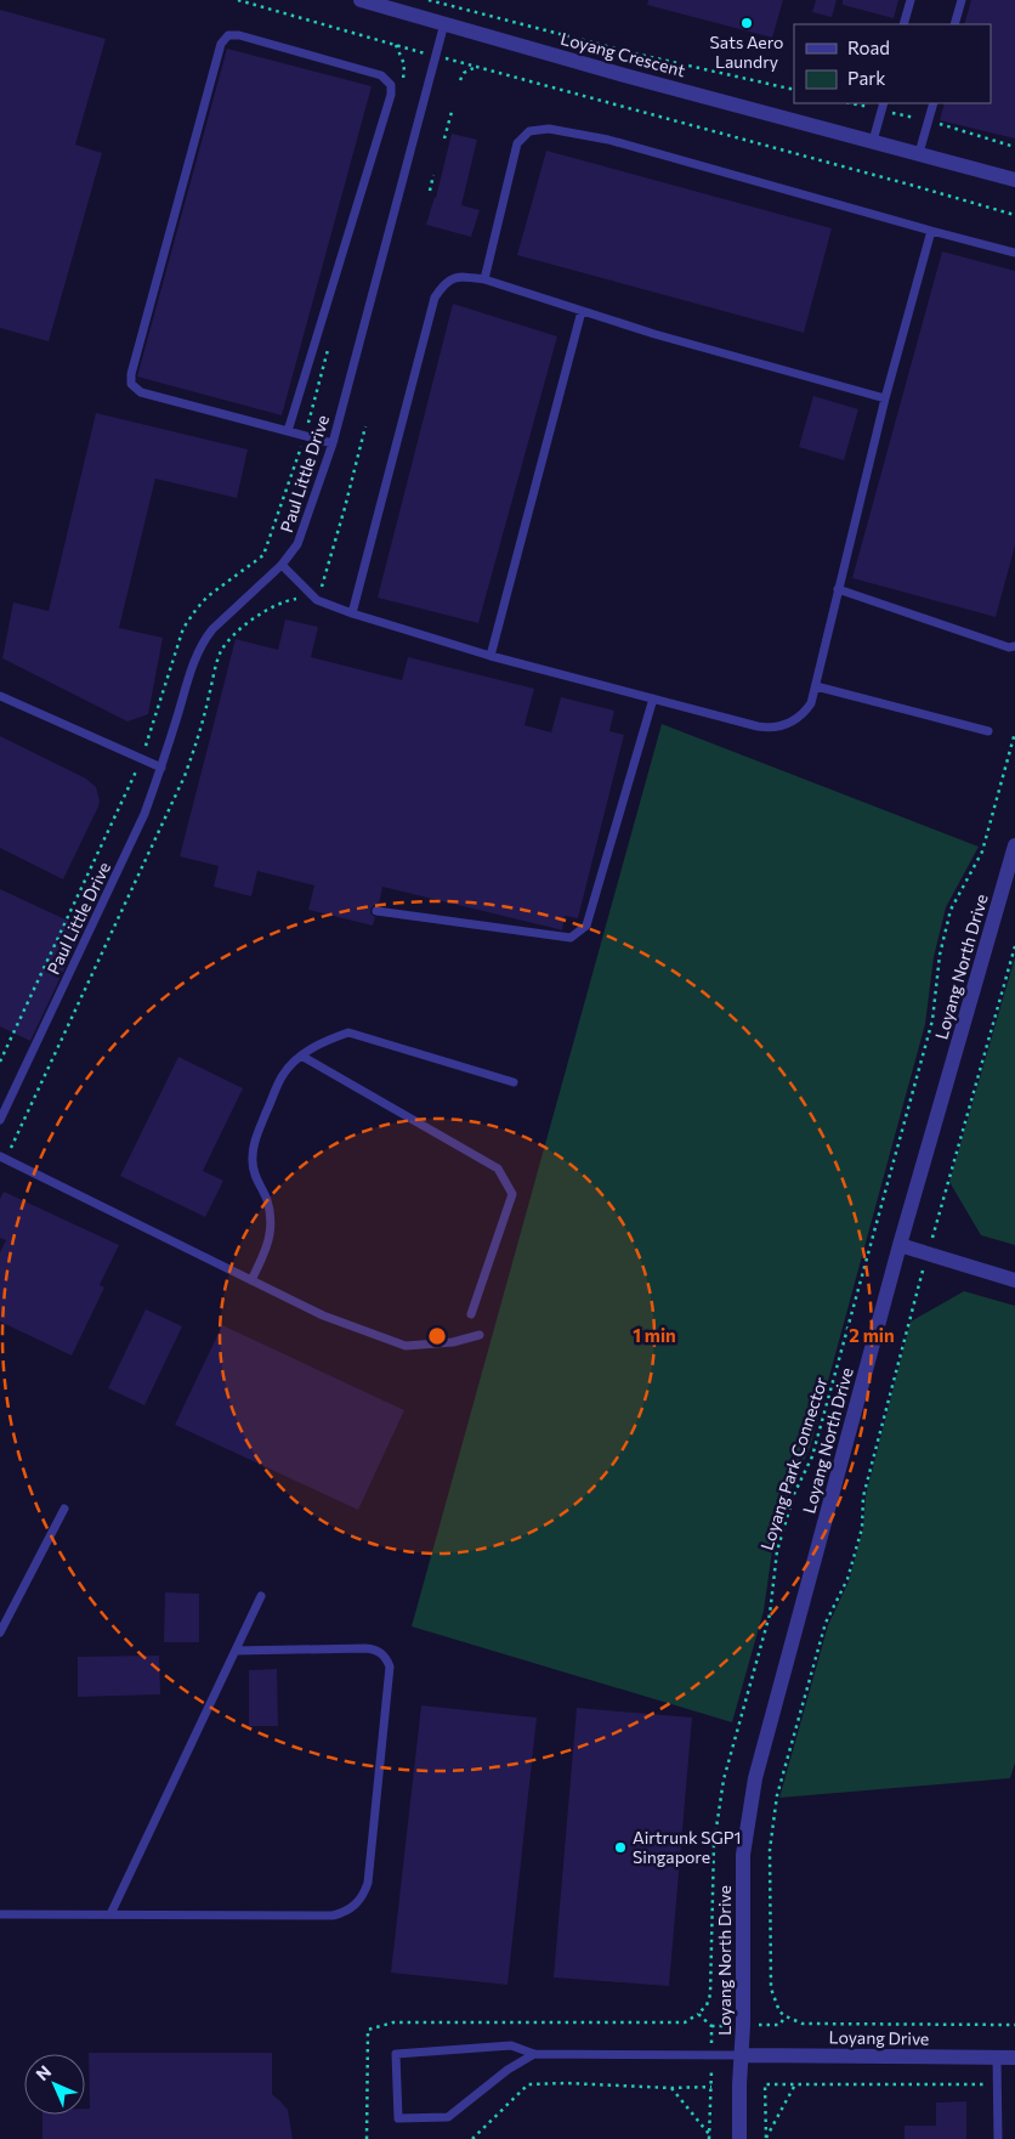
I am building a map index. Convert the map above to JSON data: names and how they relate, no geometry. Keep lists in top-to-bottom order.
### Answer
{
  "streets": {
    "street": ["Loyang Crescent", "Loyang North Drive", "Loyang Drive"],
    "lane": ["Paul Little Drive"],
    "path": ["Loyang Park Connector"]
  },
  "crossings": [
    ["Loyang Crescent", "Paul Little Drive"],
    ["Loyang North Drive", "Loyang Drive"]
  ],
  "places": ["Sats Aero Laundry", "Airtrunk SGP1 Singapore"],
  "legend": ["Road", "Park"],
  "north": "top left",
  "rings": ["1 min", "2 min"]
}
